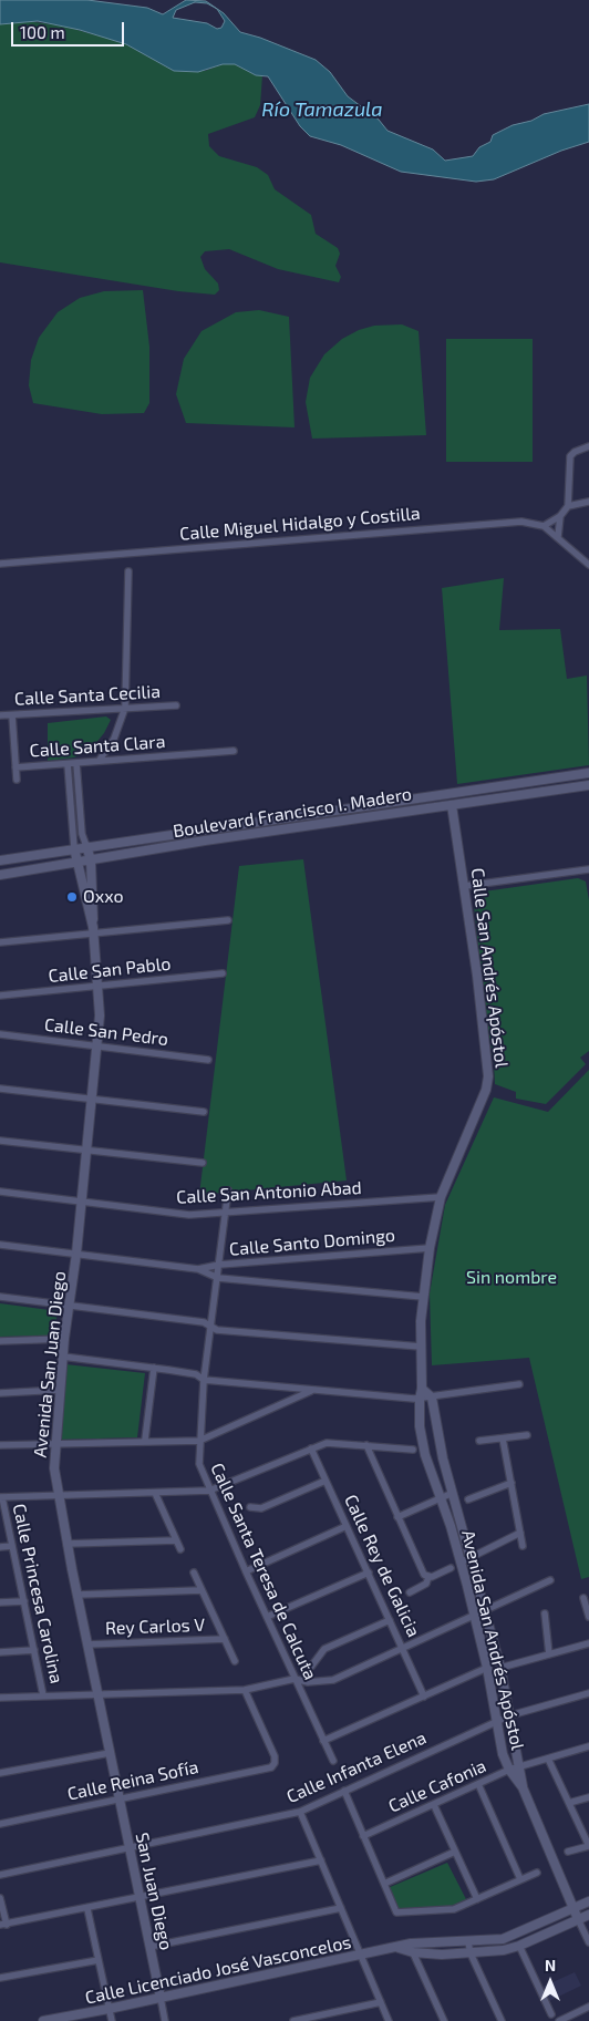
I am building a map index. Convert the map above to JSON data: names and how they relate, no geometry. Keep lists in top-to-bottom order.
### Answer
{
  "streets": {
    "street": [
      "Calle Miguel Hidalgo y Costilla",
      "Calle Santa Cecilia",
      "Calle Santa Clara",
      "Boulevard Francisco I. Madero",
      "Calle San Andrés Apóstol",
      "Calle San Pablo",
      "Calle San Pedro",
      "Calle San Antonio Abad",
      "Calle Santo Domingo",
      "Avenida San Juan Diego",
      "Calle Rey de Galicia",
      "Calle Santa Teresa de Calcuta",
      "Calle Princesa Carolina",
      "Rey Carlos V",
      "Avenida San Andrés Apóstol",
      "Calle Infanta Elena",
      "Calle Reina Sofía",
      "Calle Cafonia",
      "San Juan Diego",
      "Calle Licenciado José Vasconcelos"
    ]
  },
  "crossings": [
    ["Calle Santa Cecilia", "Calle Santa Clara"],
    ["Boulevard Francisco I. Madero", "Calle San Andrés Apóstol"],
    ["Boulevard Francisco I. Madero", "Avenida San Juan Diego"],
    ["Calle San Andrés Apóstol", "Calle San Antonio Abad"],
    ["Calle San Andrés Apóstol", "Calle Santo Domingo"],
    ["Calle San Andrés Apóstol", "Avenida San Andrés Apóstol"],
    ["Calle San Pablo", "Avenida San Juan Diego"],
    ["Calle San Pedro", "Avenida San Juan Diego"],
    ["Calle San Antonio Abad", "Avenida San Juan Diego"],
    ["Calle San Antonio Abad", "Calle Santa Teresa de Calcuta"],
    ["Calle Santo Domingo", "Avenida San Juan Diego"],
    ["Calle Santo Domingo", "Calle Santa Teresa de Calcuta"],
    ["Avenida San Juan Diego", "Rey Carlos V"],
    ["Avenida San Juan Diego", "Calle Reina Sofía"],
    ["Avenida San Juan Diego", "San Juan Diego"],
    ["Avenida San Andrés Apóstol", "Calle Infanta Elena"],
    ["Avenida San Andrés Apóstol", "Calle Cafonia"],
    ["Avenida San Andrés Apóstol", "Calle Licenciado José Vasconcelos"],
    ["Calle Infanta Elena", "San Juan Diego"],
    ["Calle Reina Sofía", "San Juan Diego"],
    ["San Juan Diego", "Calle Licenciado José Vasconcelos"]
  ],
  "water": ["Río Tamazula"],
  "parks": ["Sin nombre"],
  "places": ["Oxxo"],
  "scale_bar": "100 m",
  "north": "top"
}
